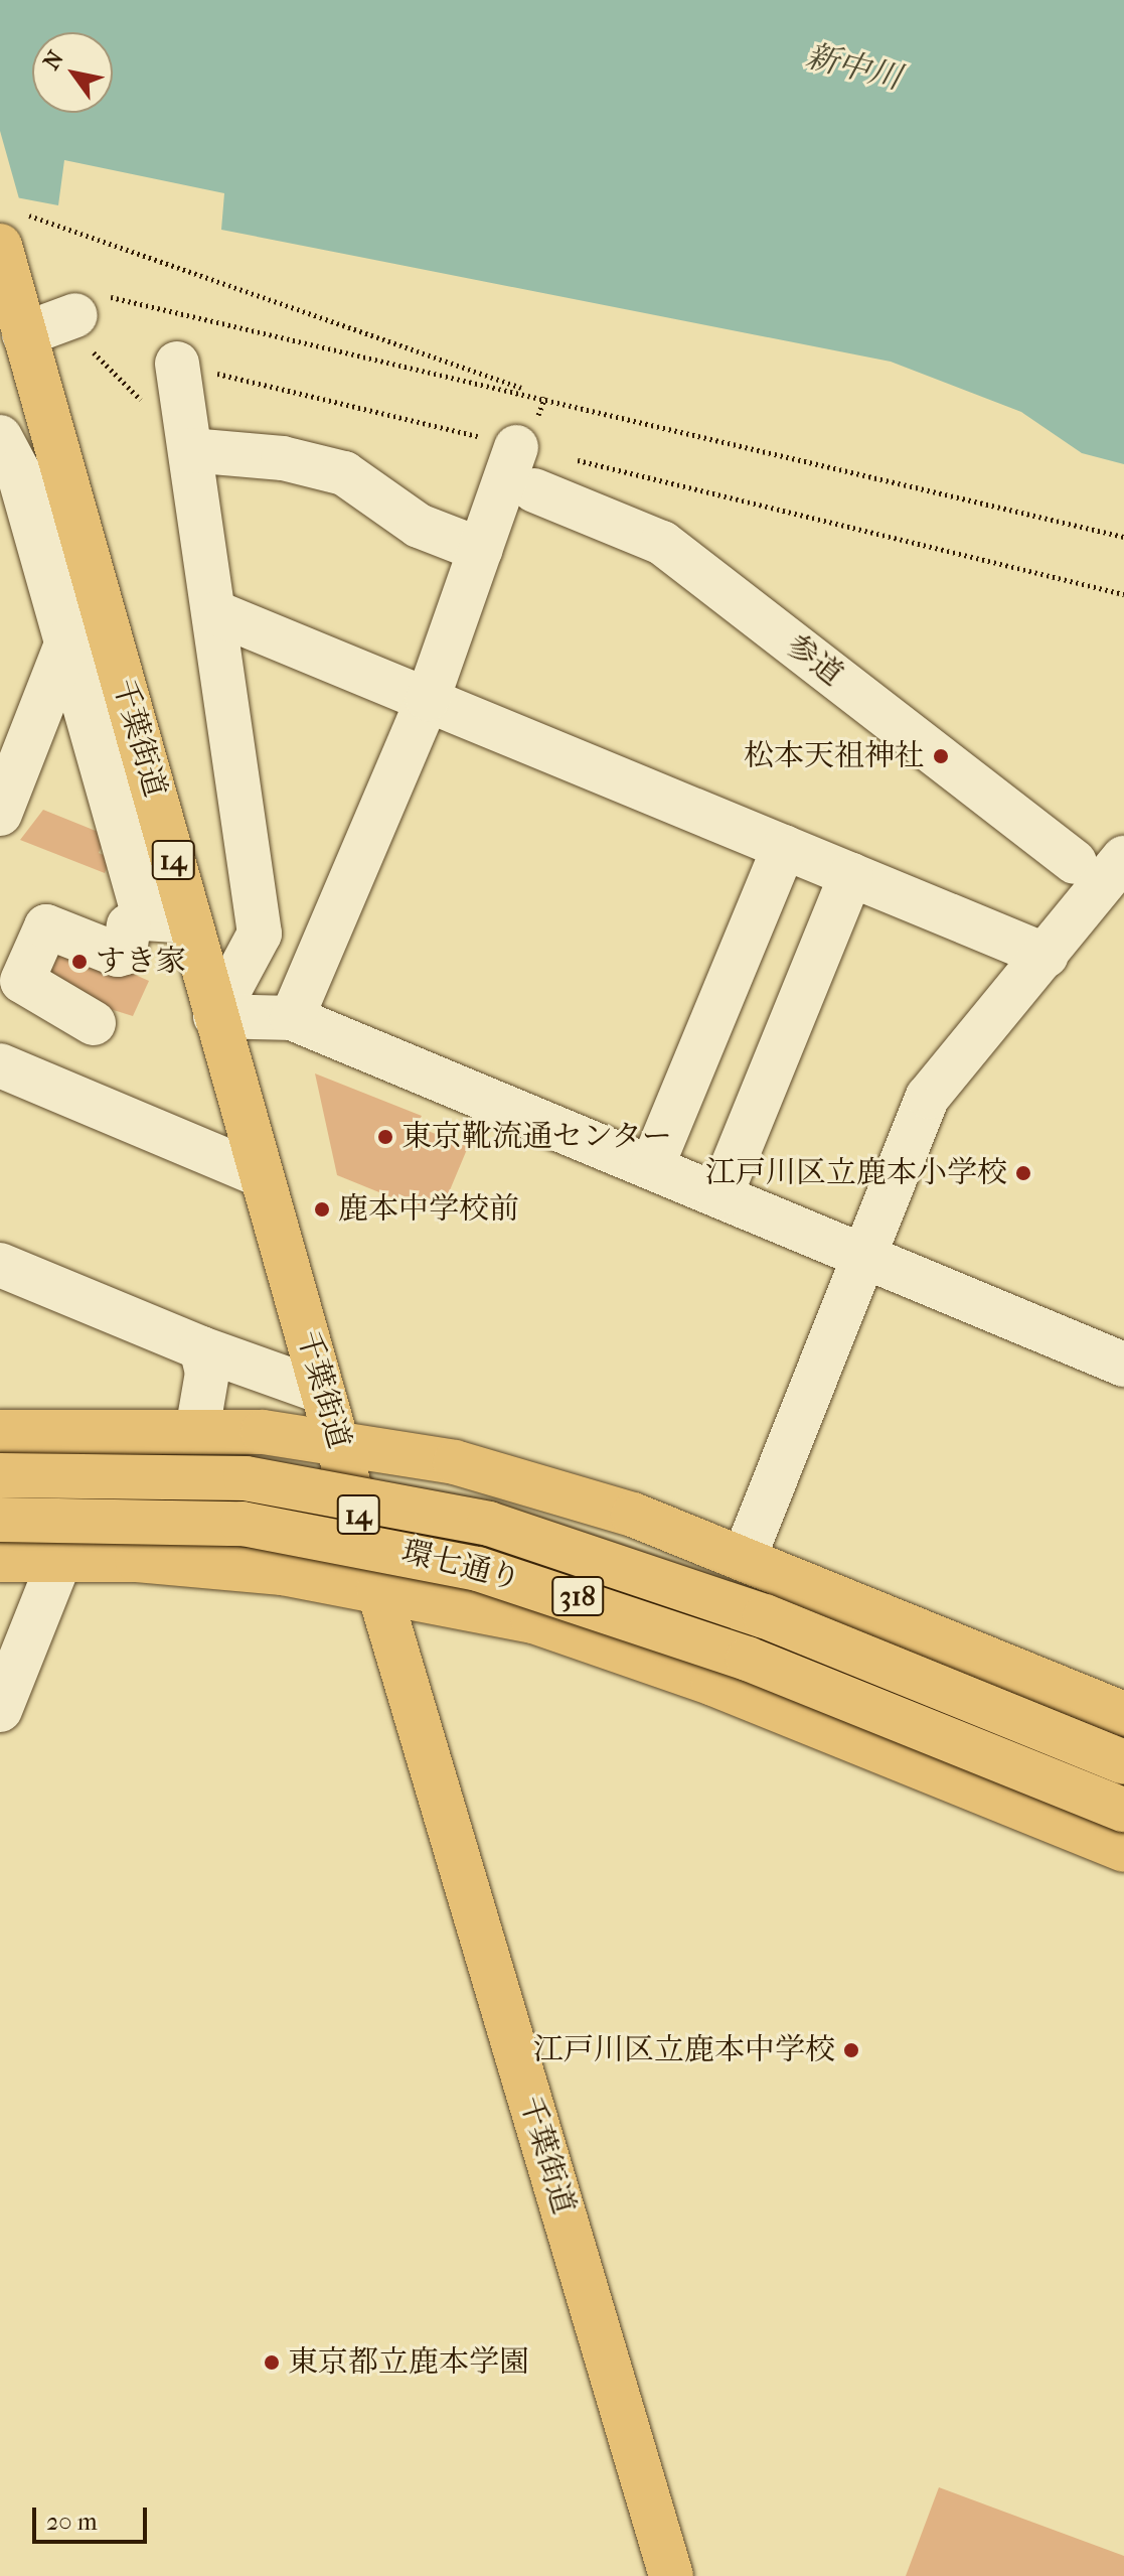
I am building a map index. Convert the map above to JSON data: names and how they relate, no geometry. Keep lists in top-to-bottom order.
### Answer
{
  "streets": {
    "main road": [
      "千葉街道",
      "14",
      "環七通り",
      "318"
    ],
    "street": ["参道"]
  },
  "water": ["新中川"],
  "places": [
    "松本天祖神社",
    "すき家",
    "東京靴流通センター",
    "江戸川区立鹿本小学校",
    "鹿本中学校前",
    "江戸川区立鹿本中学校",
    "東京都立鹿本学園"
  ],
  "scale_bar": "20 m",
  "north": "top left"
}
